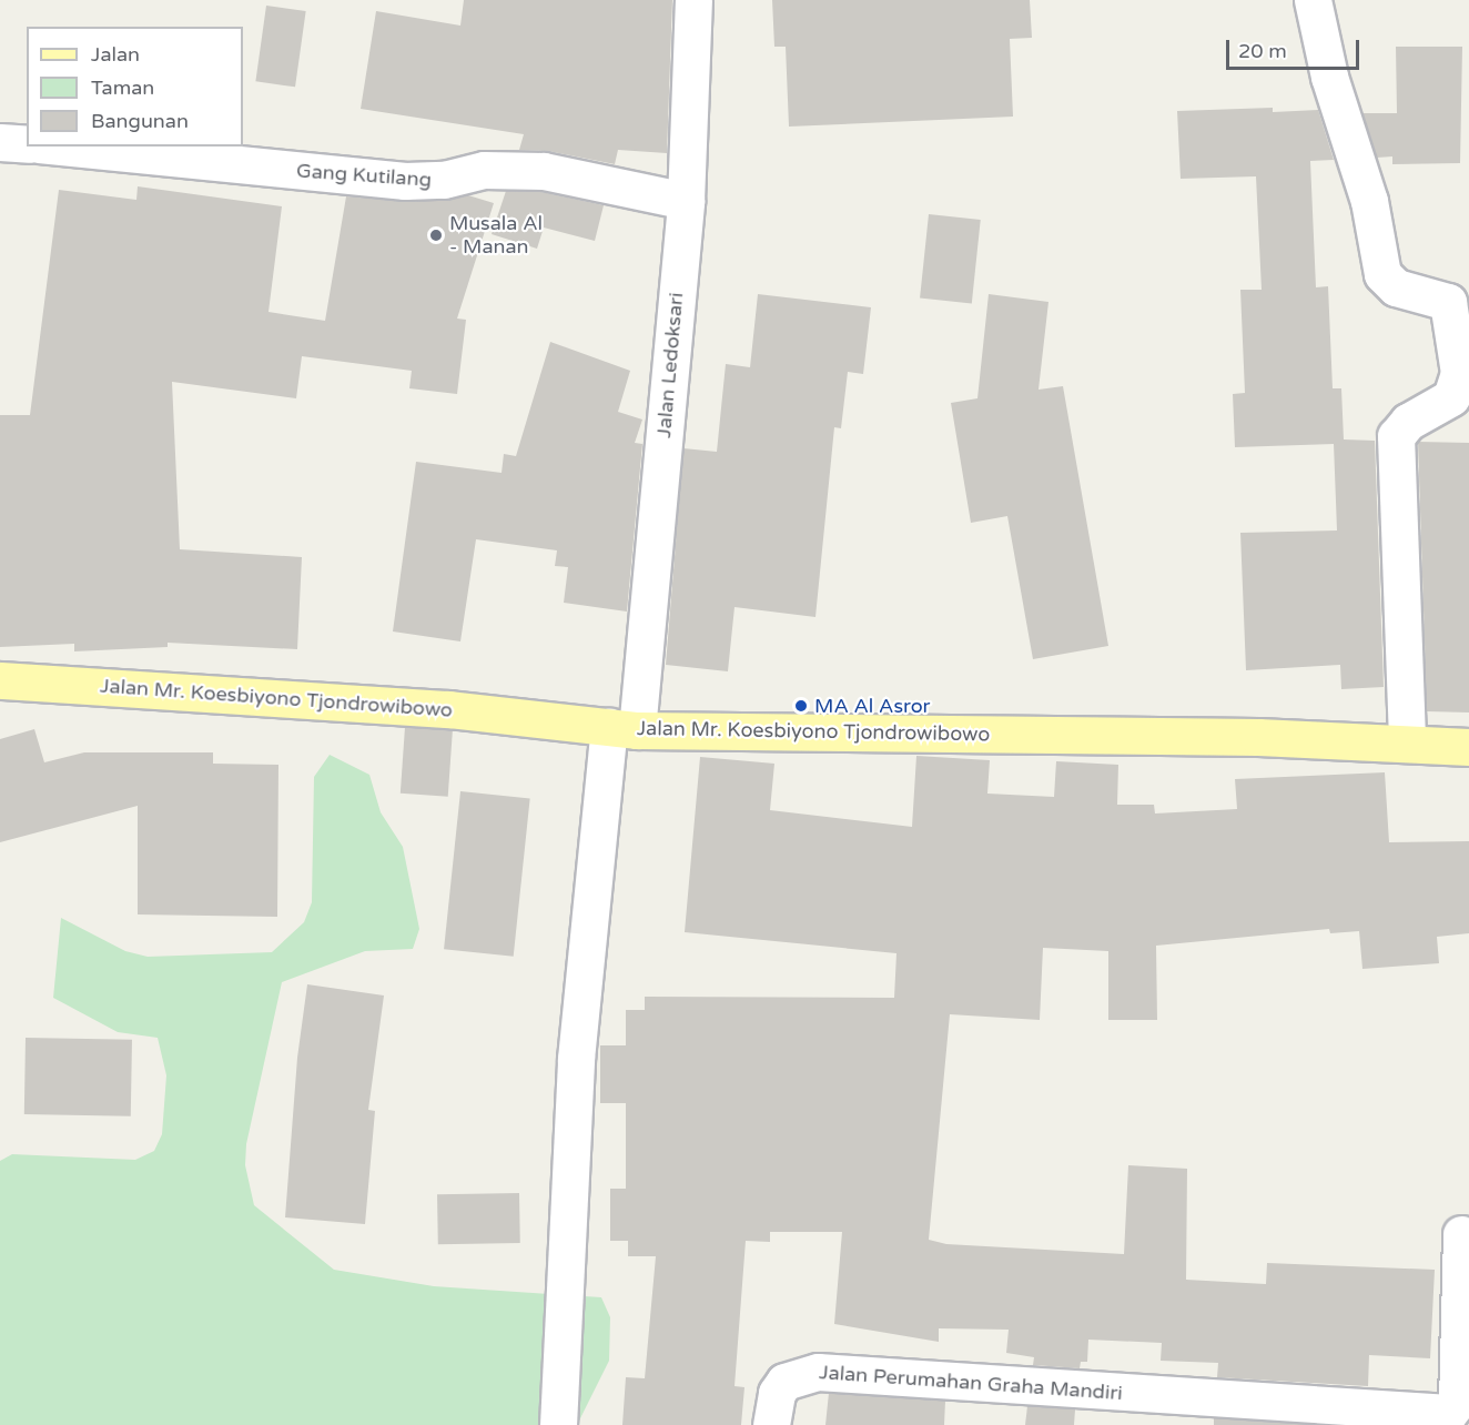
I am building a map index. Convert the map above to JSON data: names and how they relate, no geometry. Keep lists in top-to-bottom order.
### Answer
{
  "streets": {
    "main road": ["Jalan Mr. Koesbiyono Tjondrowibowo"],
    "street": ["Gang Kutilang", "Jalan Ledoksari", "Jalan Perumahan Graha Mandiri"]
  },
  "crossings": [
    ["Gang Kutilang", "Jalan Ledoksari"],
    ["Jalan Ledoksari", "Jalan Mr. Koesbiyono Tjondrowibowo"]
  ],
  "places": ["Musala Al - Manan", "MA Al Asror"],
  "legend": ["Jalan", "Taman", "Bangunan"],
  "scale_bar": "20 m"
}
